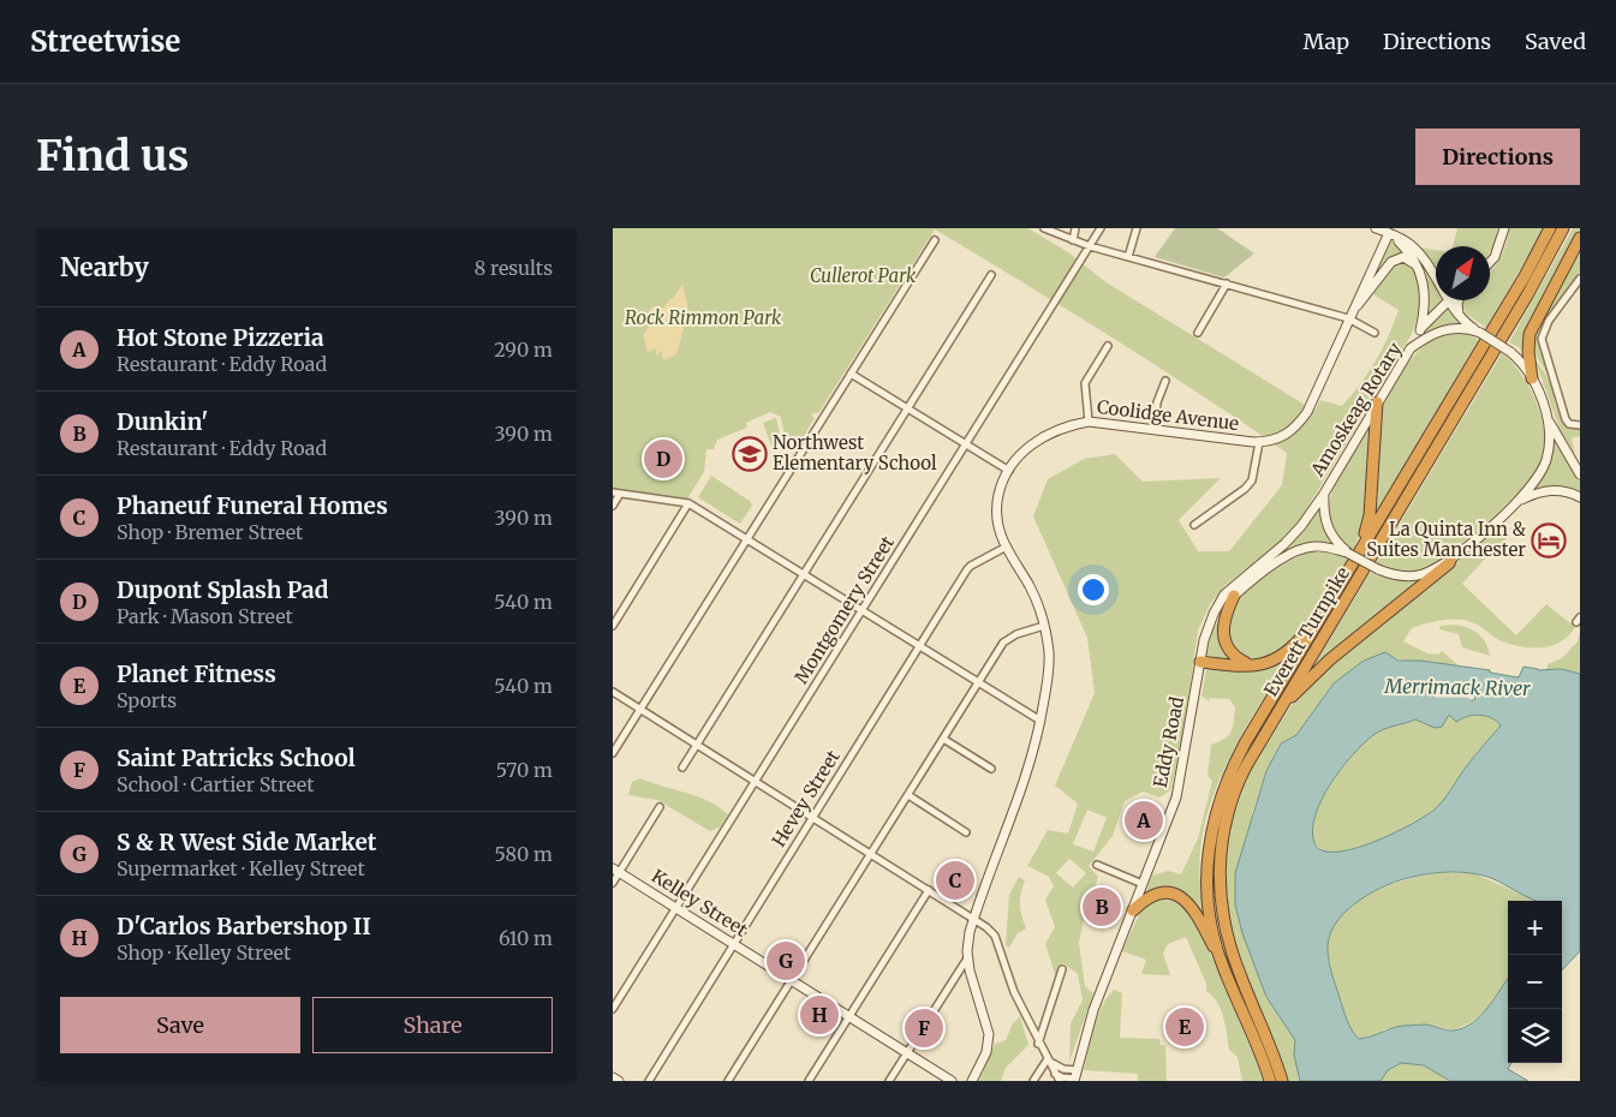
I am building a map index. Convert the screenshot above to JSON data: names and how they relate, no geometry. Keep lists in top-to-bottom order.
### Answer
{
  "streets": {
    "highway": ["Everett Turnpike"],
    "main road": [
      "Amoskeag Rotary",
      "Coolidge Avenue",
      "Eddy Road",
      "Kelley Street"
    ],
    "street": ["Montgomery Street", "Hevey Street"]
  },
  "crossings": [
    ["Amoskeag Rotary", "Everett Turnpike"],
    ["Amoskeag Rotary", "Eddy Road"],
    ["Coolidge Avenue", "Hevey Street"],
    ["Montgomery Street", "Kelley Street"],
    ["Everett Turnpike", "Eddy Road"],
    ["Hevey Street", "Kelley Street"]
  ],
  "water": ["Merrimack River"],
  "parks": ["Cullerot Park", "Rock Rimmon Park"],
  "places": {
    "school or university": ["Northwest Elementary School"],
    "hotel": ["La Quinta Inn & Suites Manchester"]
  },
  "north": "top right",
  "page": {
    "header": "Streetwise",
    "nav": ["Map", "Directions", "Saved"],
    "buttons": [
      "Directions",
      ["Save", "Share"]
    ],
    "title": "Find us",
    "heading": ["Nearby", "8 results"],
    "list": [
      {
        "mark": "A",
        "name": "Hot Stone Pizzeria",
        "note": "Restaurant · Eddy Road",
        "value": "290 m"
      },
      {
        "mark": "B",
        "name": "Dunkin'",
        "note": "Restaurant · Eddy Road",
        "value": "390 m"
      },
      {
        "mark": "C",
        "name": "Phaneuf Funeral Homes",
        "note": "Shop · Bremer Street",
        "value": "390 m"
      },
      {
        "mark": "D",
        "name": "Dupont Splash Pad",
        "note": "Park · Mason Street",
        "value": "540 m"
      },
      {
        "mark": "E",
        "name": "Planet Fitness",
        "note": "Sports",
        "value": "540 m"
      },
      {
        "mark": "F",
        "name": "Saint Patricks School",
        "note": "School · Cartier Street",
        "value": "570 m"
      },
      {
        "mark": "G",
        "name": "S & R West Side Market",
        "note": "Supermarket · Kelley Street",
        "value": "580 m"
      },
      {
        "mark": "H",
        "name": "D'Carlos Barbershop II",
        "note": "Shop · Kelley Street",
        "value": "610 m"
      }
    ],
    "pins": [
      "D",
      "A",
      "C",
      "B",
      "G",
      "H",
      "E",
      "F"
    ],
    "map_buttons": ["+", "−"]
  }
}
